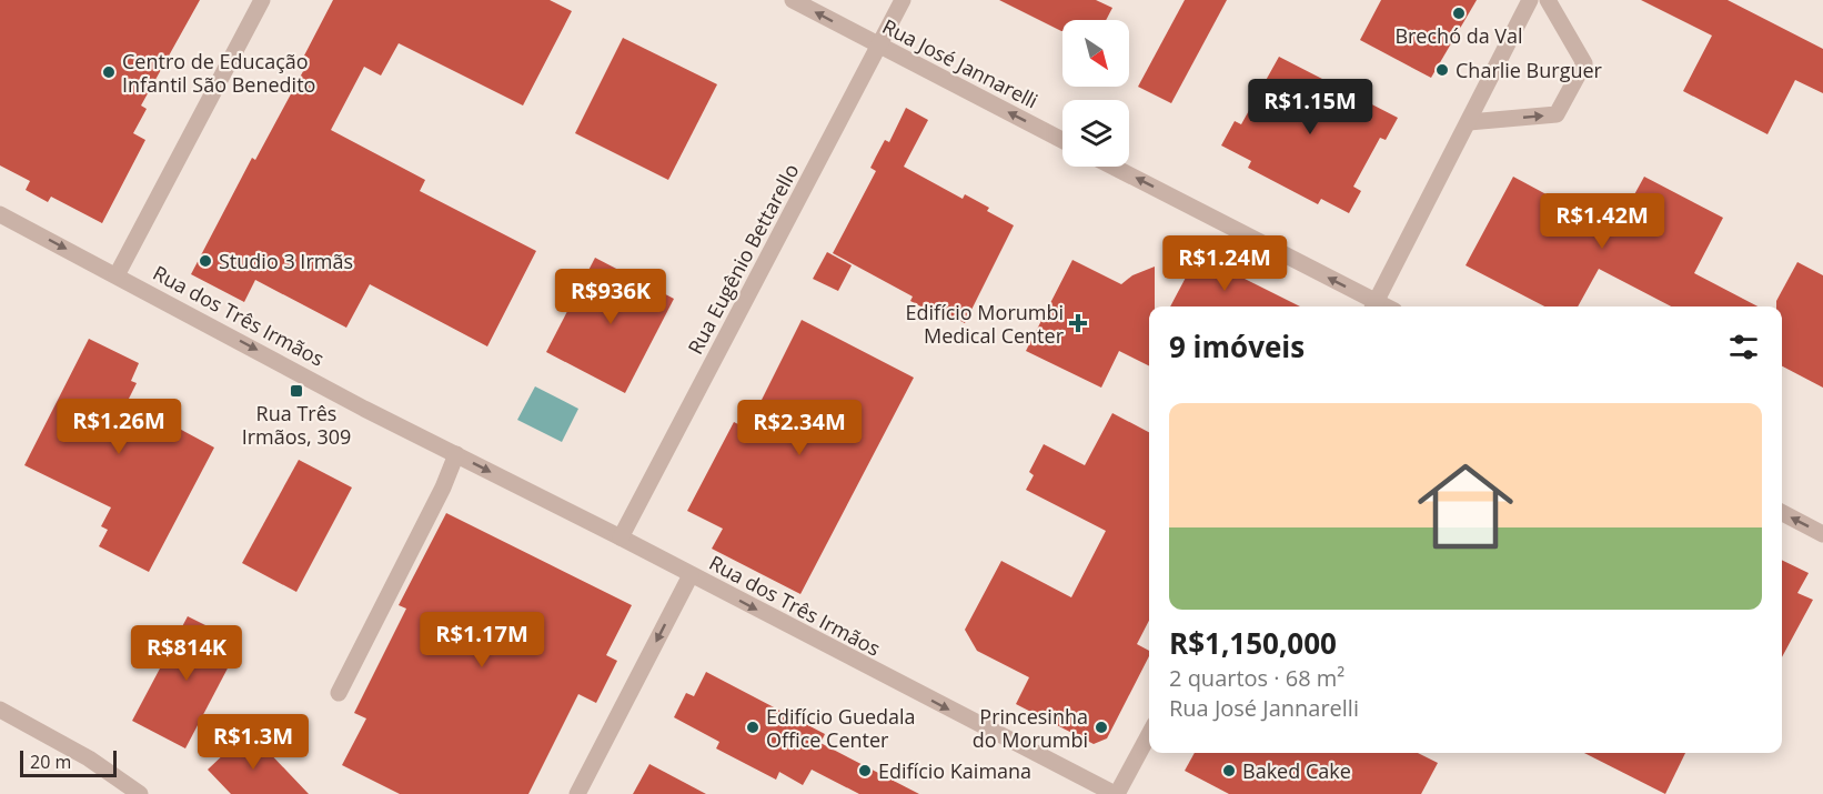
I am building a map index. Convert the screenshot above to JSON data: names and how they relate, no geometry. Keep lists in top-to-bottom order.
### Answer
{
  "streets": {
    "street": ["Rua José Jannarelli", "Rua Eugênio Bettarello", "Rua dos Três Irmãos"]
  },
  "crossings": [
    ["Rua José Jannarelli", "Rua Eugênio Bettarello"],
    ["Rua Eugênio Bettarello", "Rua dos Três Irmãos"]
  ],
  "one_way": ["Rua José Jannarelli", "Rua dos Três Irmãos"],
  "places": {
    "other": [
      "Brechó da Val",
      "Charlie Burguer",
      "Centro de Educação Infantil São Benedito",
      "Studio 3 Irmãs",
      "Edifício Guedala Office Center",
      "Princesinha do Morumbi",
      "Edifício Kaimana",
      "Baked Cake"
    ],
    "health": ["Edifício Morumbi Medical Center"],
    "transit": ["Rua Três Irmãos, 309"]
  },
  "scale_bar": "20 m",
  "north": "bottom right",
  "page": {
    "price": [
      "R$1.15M",
      "R$1.42M",
      "R$1.24M",
      "R$936K",
      "R$1.26M",
      "R$2.34M",
      "R$1.17M",
      "R$814K",
      "R$1.3M"
    ],
    "heading": "9 imóveis",
    "list": [
      {
        "name": "R$1,150,000",
        "note": "2 quartos · 68 m² · Rua José Jannarelli"
      }
    ],
    "scale": "20 m"
  }
}
